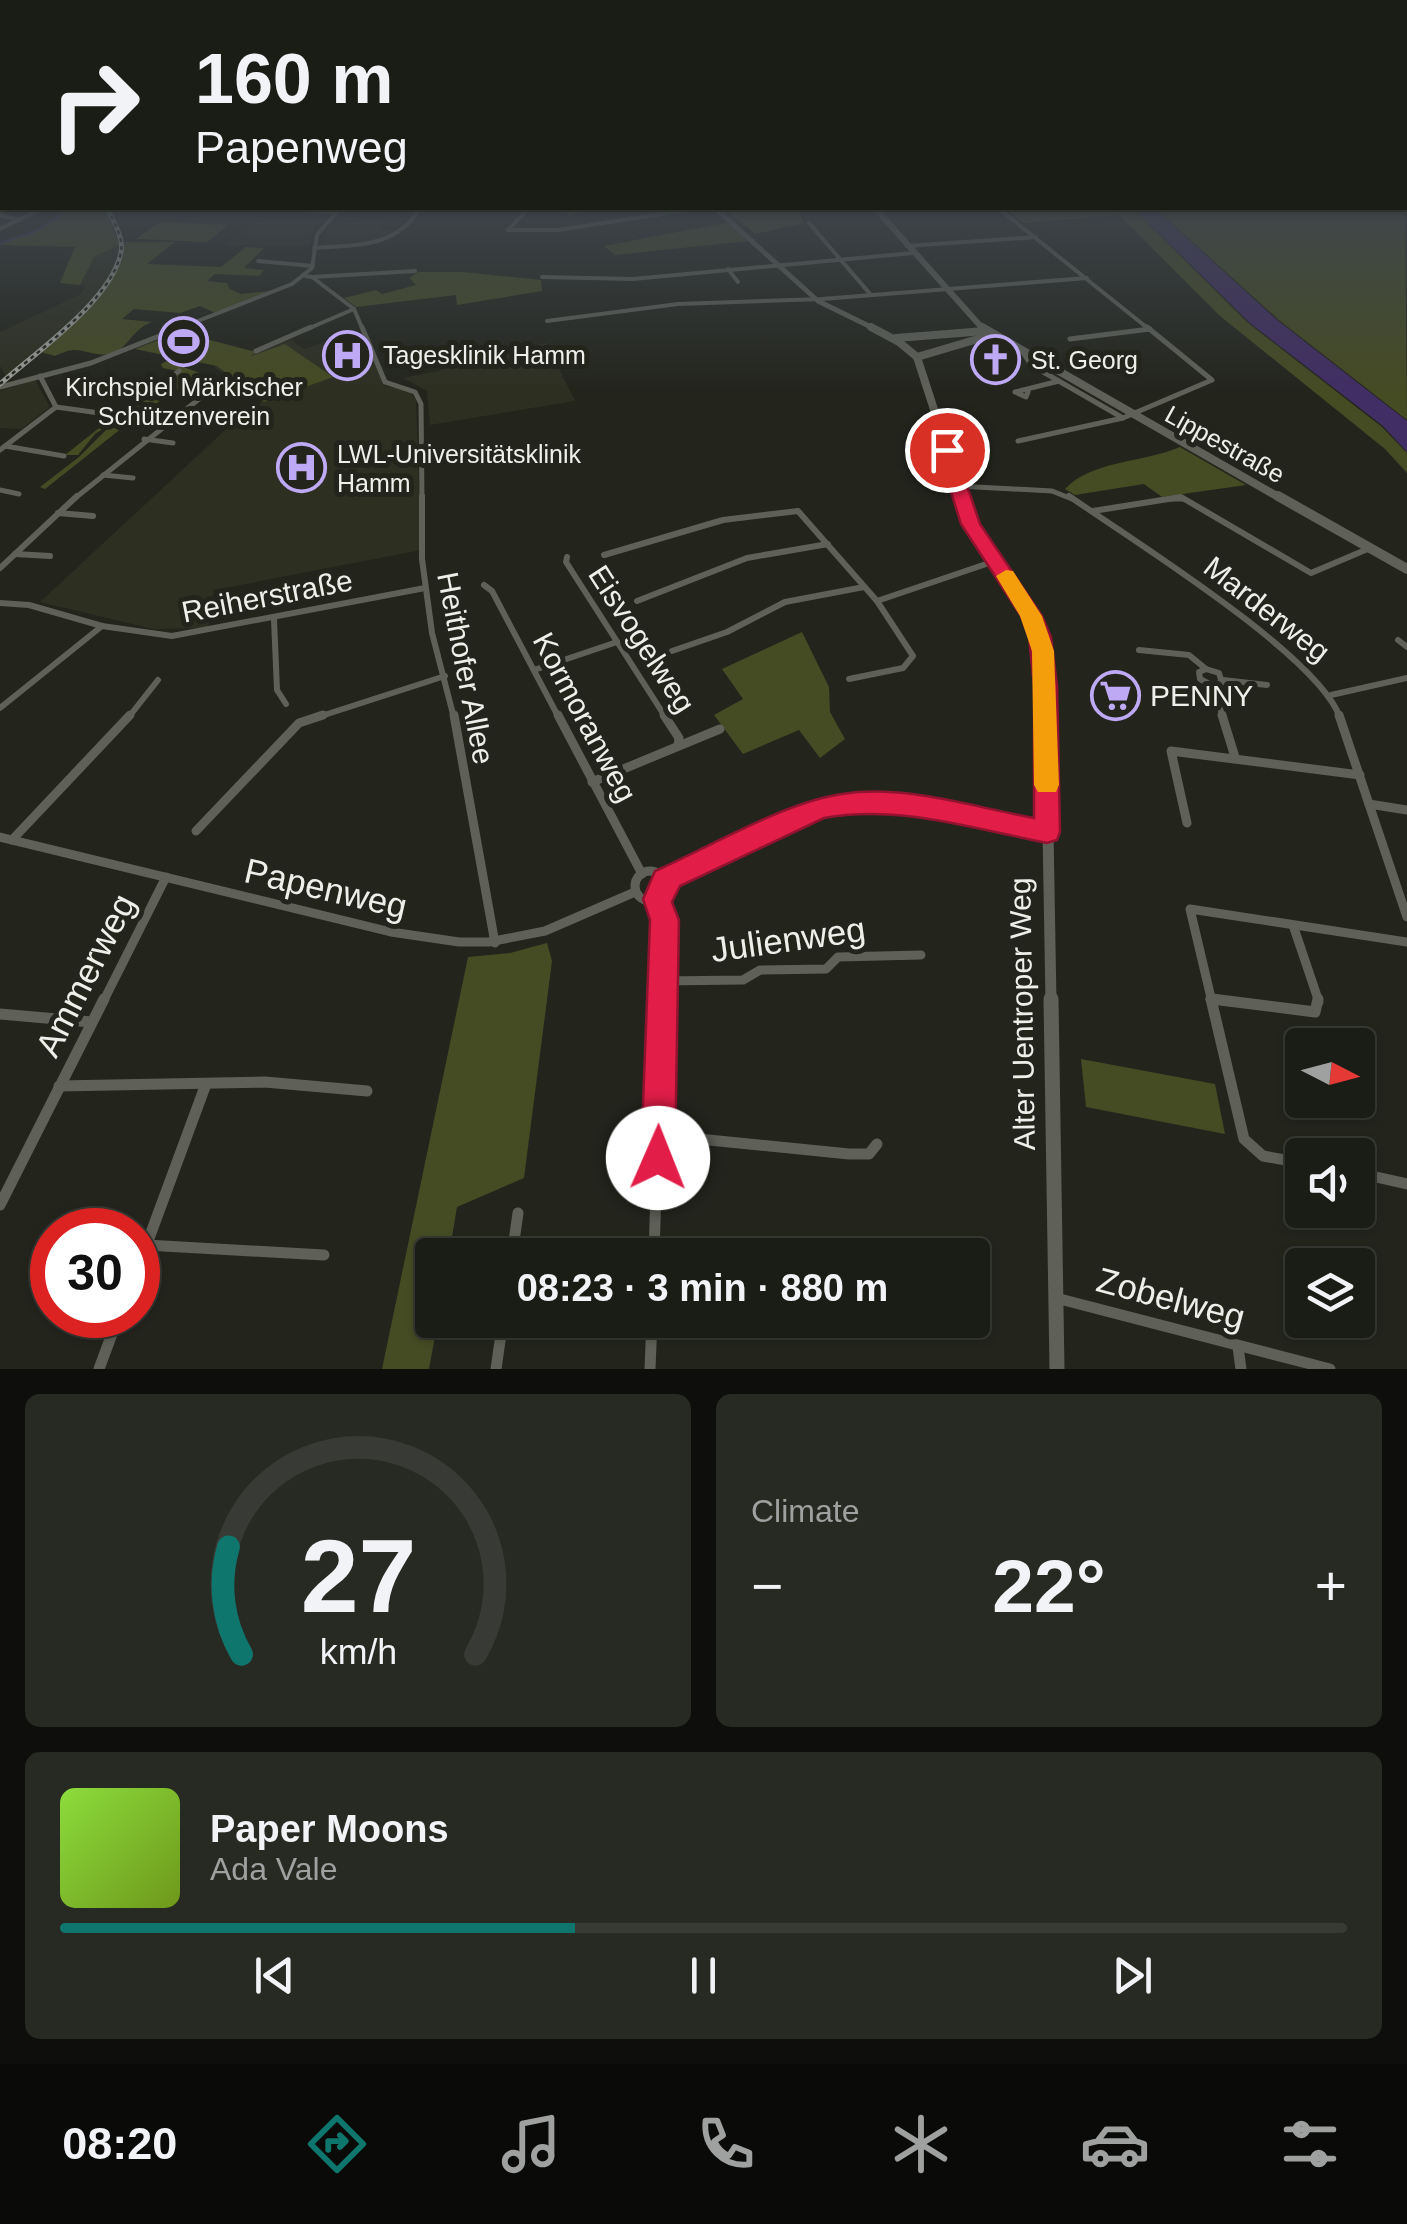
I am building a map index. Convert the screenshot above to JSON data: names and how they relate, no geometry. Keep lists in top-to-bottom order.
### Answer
{
  "streets": {
    "main road": ["Lippestraße"],
    "street": [
      "Reiherstraße",
      "Marderweg",
      "Eisvogelweg",
      "Heithofer Allee",
      "Kormoranweg",
      "Papenweg",
      "Julienweg",
      "Ammerweg",
      "Alter Uentroper Weg",
      "Zobelweg"
    ]
  },
  "crossings": [
    ["Reiherstraße", "Heithofer Allee"],
    ["Marderweg", "Alter Uentroper Weg"],
    ["Heithofer Allee", "Papenweg"],
    ["Kormoranweg", "Papenweg"],
    ["Kormoranweg", "Julienweg"],
    ["Papenweg", "Julienweg"],
    ["Papenweg", "Ammerweg"],
    ["Alter Uentroper Weg", "Zobelweg"]
  ],
  "places": {
    "sports": ["Kirchspiel Märkischer Schützenverein"],
    "hospital": ["Tagesklinik Hamm", "LWL-Universitätsklinik Hamm"],
    "church": ["St. Georg"],
    "supermarket": ["PENNY"]
  },
  "north": "right",
  "page": {
    "turn": ["160 m", "Papenweg"],
    "limit": "30",
    "trip": "08:23 · 3 min · 880 m",
    "tile": "Climate",
    "heat": ["−", "22°", "+"],
    "song": ["Paper Moons", "Ada Vale"],
    "tabs": "08:20",
    "gauge": ["27", "km/h"]
  }
}
